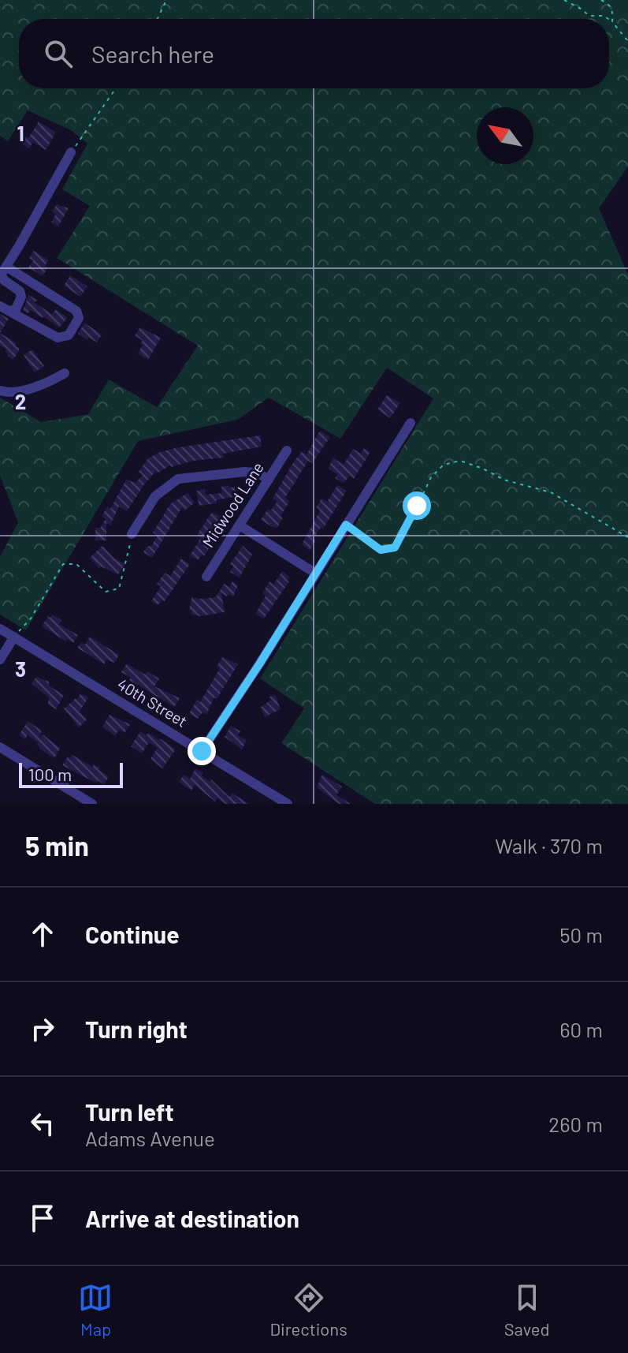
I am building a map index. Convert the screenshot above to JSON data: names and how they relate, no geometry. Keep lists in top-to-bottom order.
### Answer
{
  "streets": {
    "street": ["Midwood Lane", "40th Street"]
  },
  "scale_bar": "100 m",
  "north": "top left",
  "page": {
    "search": "Search here",
    "scale": "100 m",
    "heading": ["5 min", "Walk · 370 m"],
    "list": [
      ["Continue", "50 m"],
      ["Turn right", "60 m"],
      ["Turn left", "Adams Avenue", "260 m"],
      "Arrive at destination"
    ],
    "nav": ["Map", "Directions", "Saved"]
  },
  "grid": {
    "rows": ["1", "2", "3"]
  }
}
